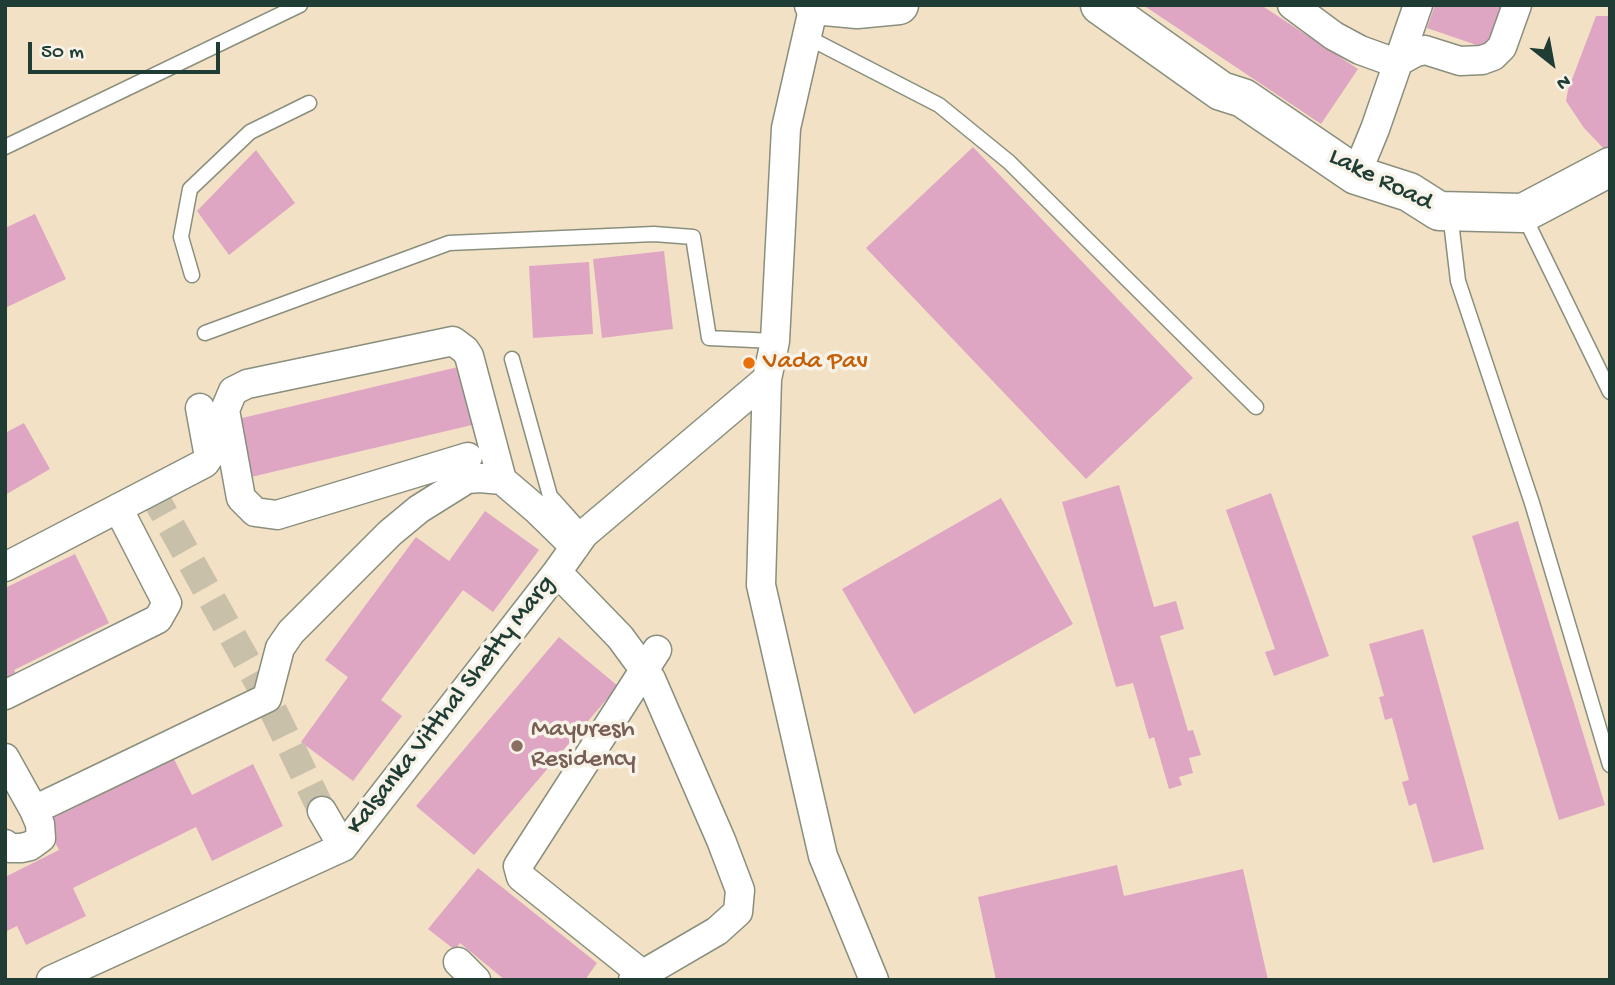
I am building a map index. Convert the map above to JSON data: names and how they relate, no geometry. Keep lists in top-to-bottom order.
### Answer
{
  "streets": {
    "street": ["Lake Road", "Kalsanka Vitthal Shetty Marg"]
  },
  "places": ["Vada Pav", "Mayuresh Residency"],
  "scale_bar": "50 m",
  "north": "bottom right"
}
